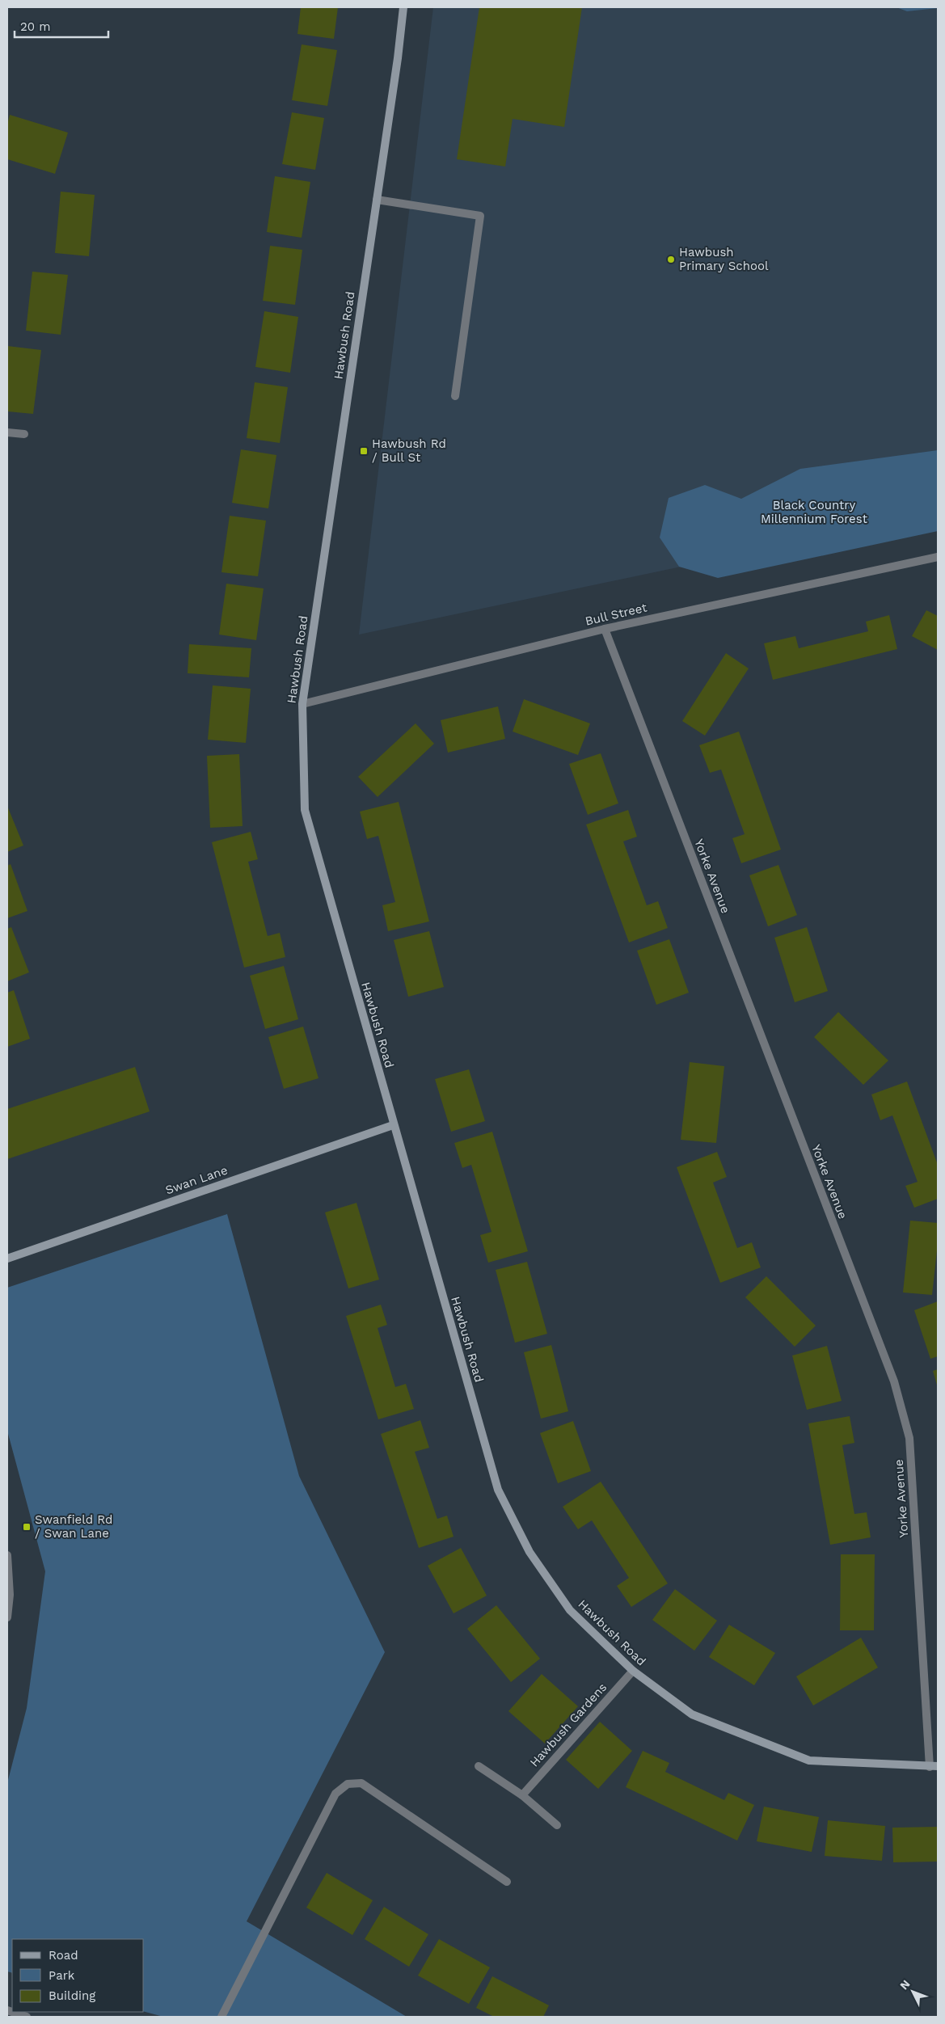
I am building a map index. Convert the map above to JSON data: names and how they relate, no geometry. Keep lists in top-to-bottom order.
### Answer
{
  "streets": {
    "street": [
      "Hawbush Road",
      "Bull Street",
      "Yorke Avenue",
      "Swan Lane",
      "Hawbush Gardens"
    ]
  },
  "crossings": [
    ["Hawbush Road", "Bull Street"],
    ["Hawbush Road", "Yorke Avenue"],
    ["Hawbush Road", "Swan Lane"],
    ["Hawbush Road", "Hawbush Gardens"],
    ["Bull Street", "Yorke Avenue"]
  ],
  "parks": ["Black Country Millennium Forest"],
  "places": {
    "other": ["Hawbush Primary School"],
    "transit": ["Hawbush Rd / Bull St", "Swanfield Rd / Swan Lane"]
  },
  "legend": ["Road", "Park", "Building"],
  "scale_bar": "20 m",
  "north": "top left"
}
